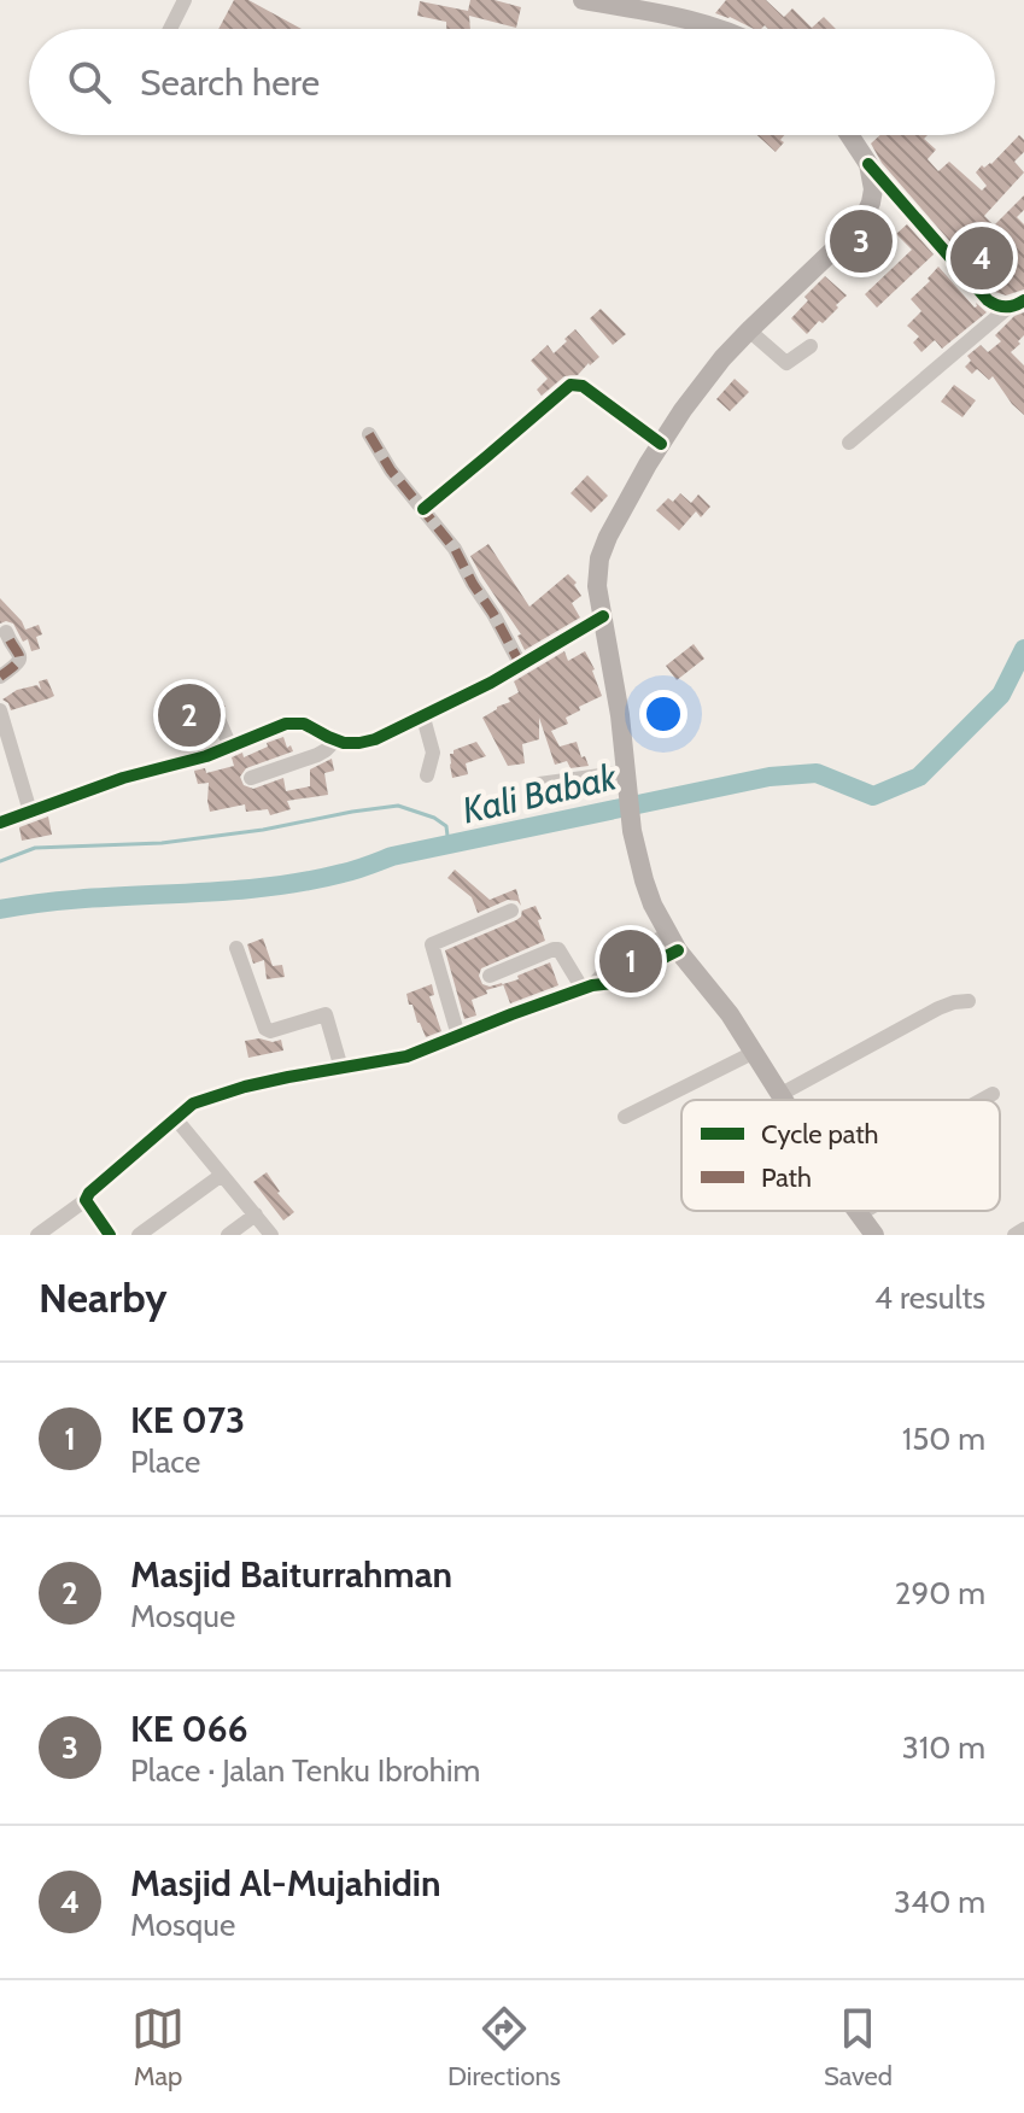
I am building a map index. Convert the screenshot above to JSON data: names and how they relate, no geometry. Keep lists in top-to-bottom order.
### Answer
{
  "water": ["Kali Babak"],
  "legend": ["Cycle path", "Path"],
  "page": {
    "search": "Search here",
    "pins": [
      "3",
      "4",
      "2",
      "1"
    ],
    "heading": ["Nearby", "4 results"],
    "list": [
      {
        "mark": "1",
        "name": "KE 073",
        "note": "Place",
        "value": "150 m"
      },
      {
        "mark": "2",
        "name": "Masjid Baiturrahman",
        "note": "Mosque",
        "value": "290 m"
      },
      {
        "mark": "3",
        "name": "KE 066",
        "note": "Place · Jalan Tenku Ibrohim",
        "value": "310 m"
      },
      {
        "mark": "4",
        "name": "Masjid Al-Mujahidin",
        "note": "Mosque",
        "value": "340 m"
      }
    ],
    "nav": ["Map", "Directions", "Saved"]
  }
}
